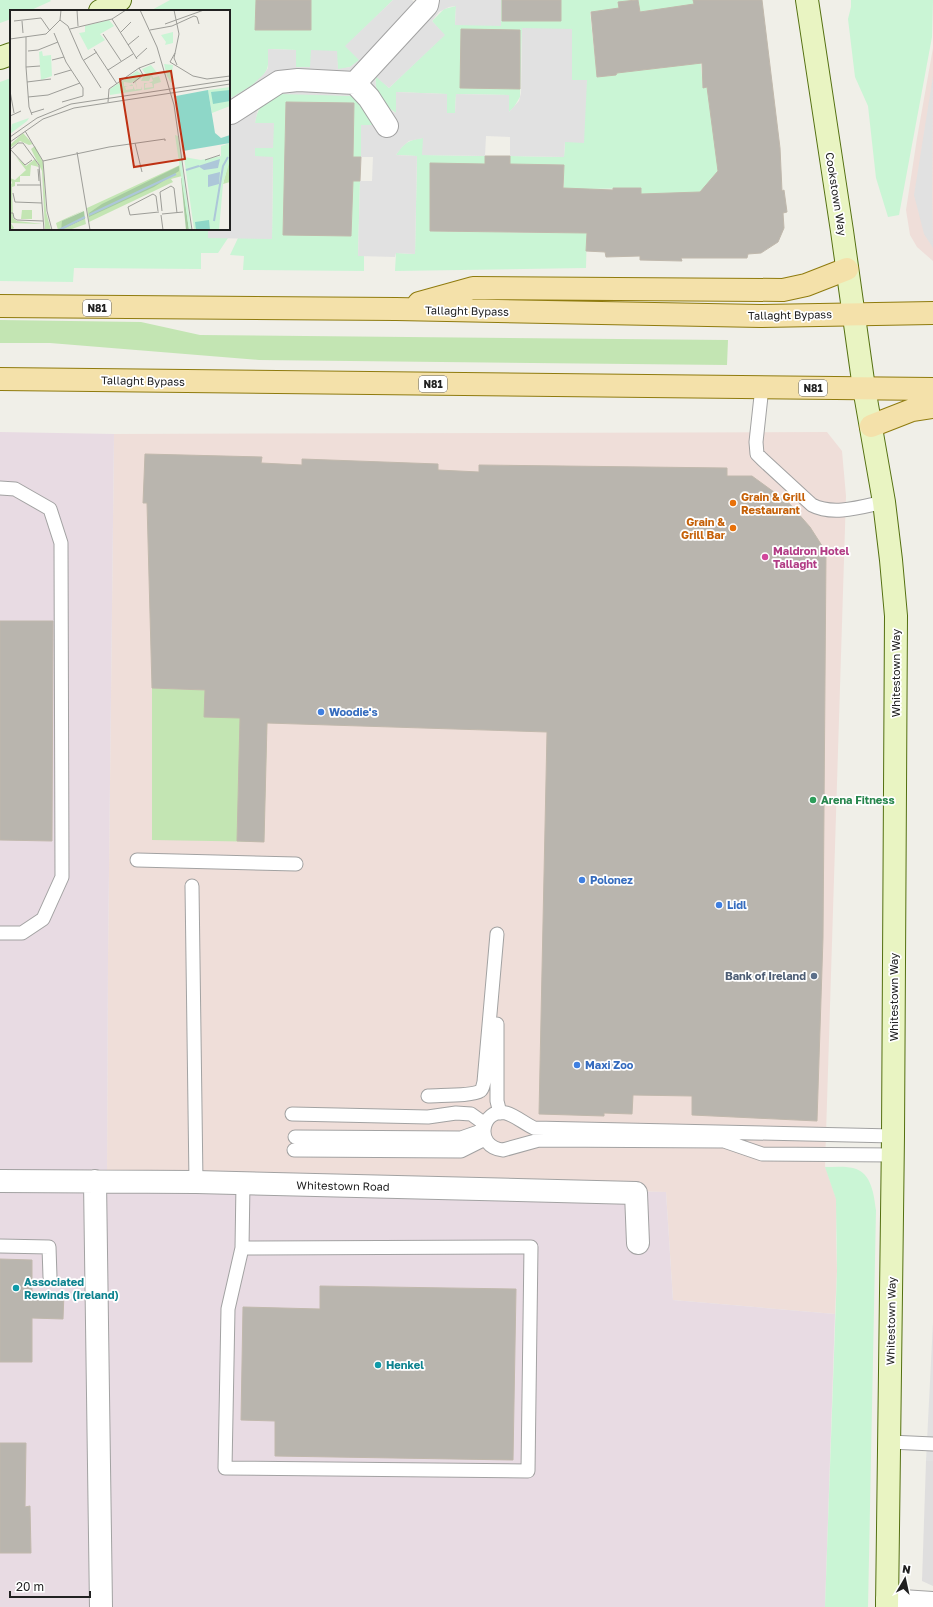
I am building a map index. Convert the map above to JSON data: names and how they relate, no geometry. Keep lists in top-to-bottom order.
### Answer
{
  "streets": {
    "main road": ["N81", "Tallaght Bypass"],
    "street": ["Cookstown Way", "Whitestown Way", "Whitestown Road"]
  },
  "crossings": [
    ["Cookstown Way", "Tallaght Bypass"],
    ["Cookstown Way", "Whitestown Way"],
    ["Tallaght Bypass", "Whitestown Way"]
  ],
  "places": [
    "Grain & Grill Restaurant",
    "Grain & Grill Bar",
    "Maldron Hotel Tallaght",
    "Woodie's",
    "Arena Fitness",
    "Polonez",
    "Lidl",
    "Bank of Ireland",
    "Maxi Zoo",
    "Associated Rewinds (Ireland)",
    "Henkel"
  ],
  "scale_bar": "20 m",
  "north": "top"
}
